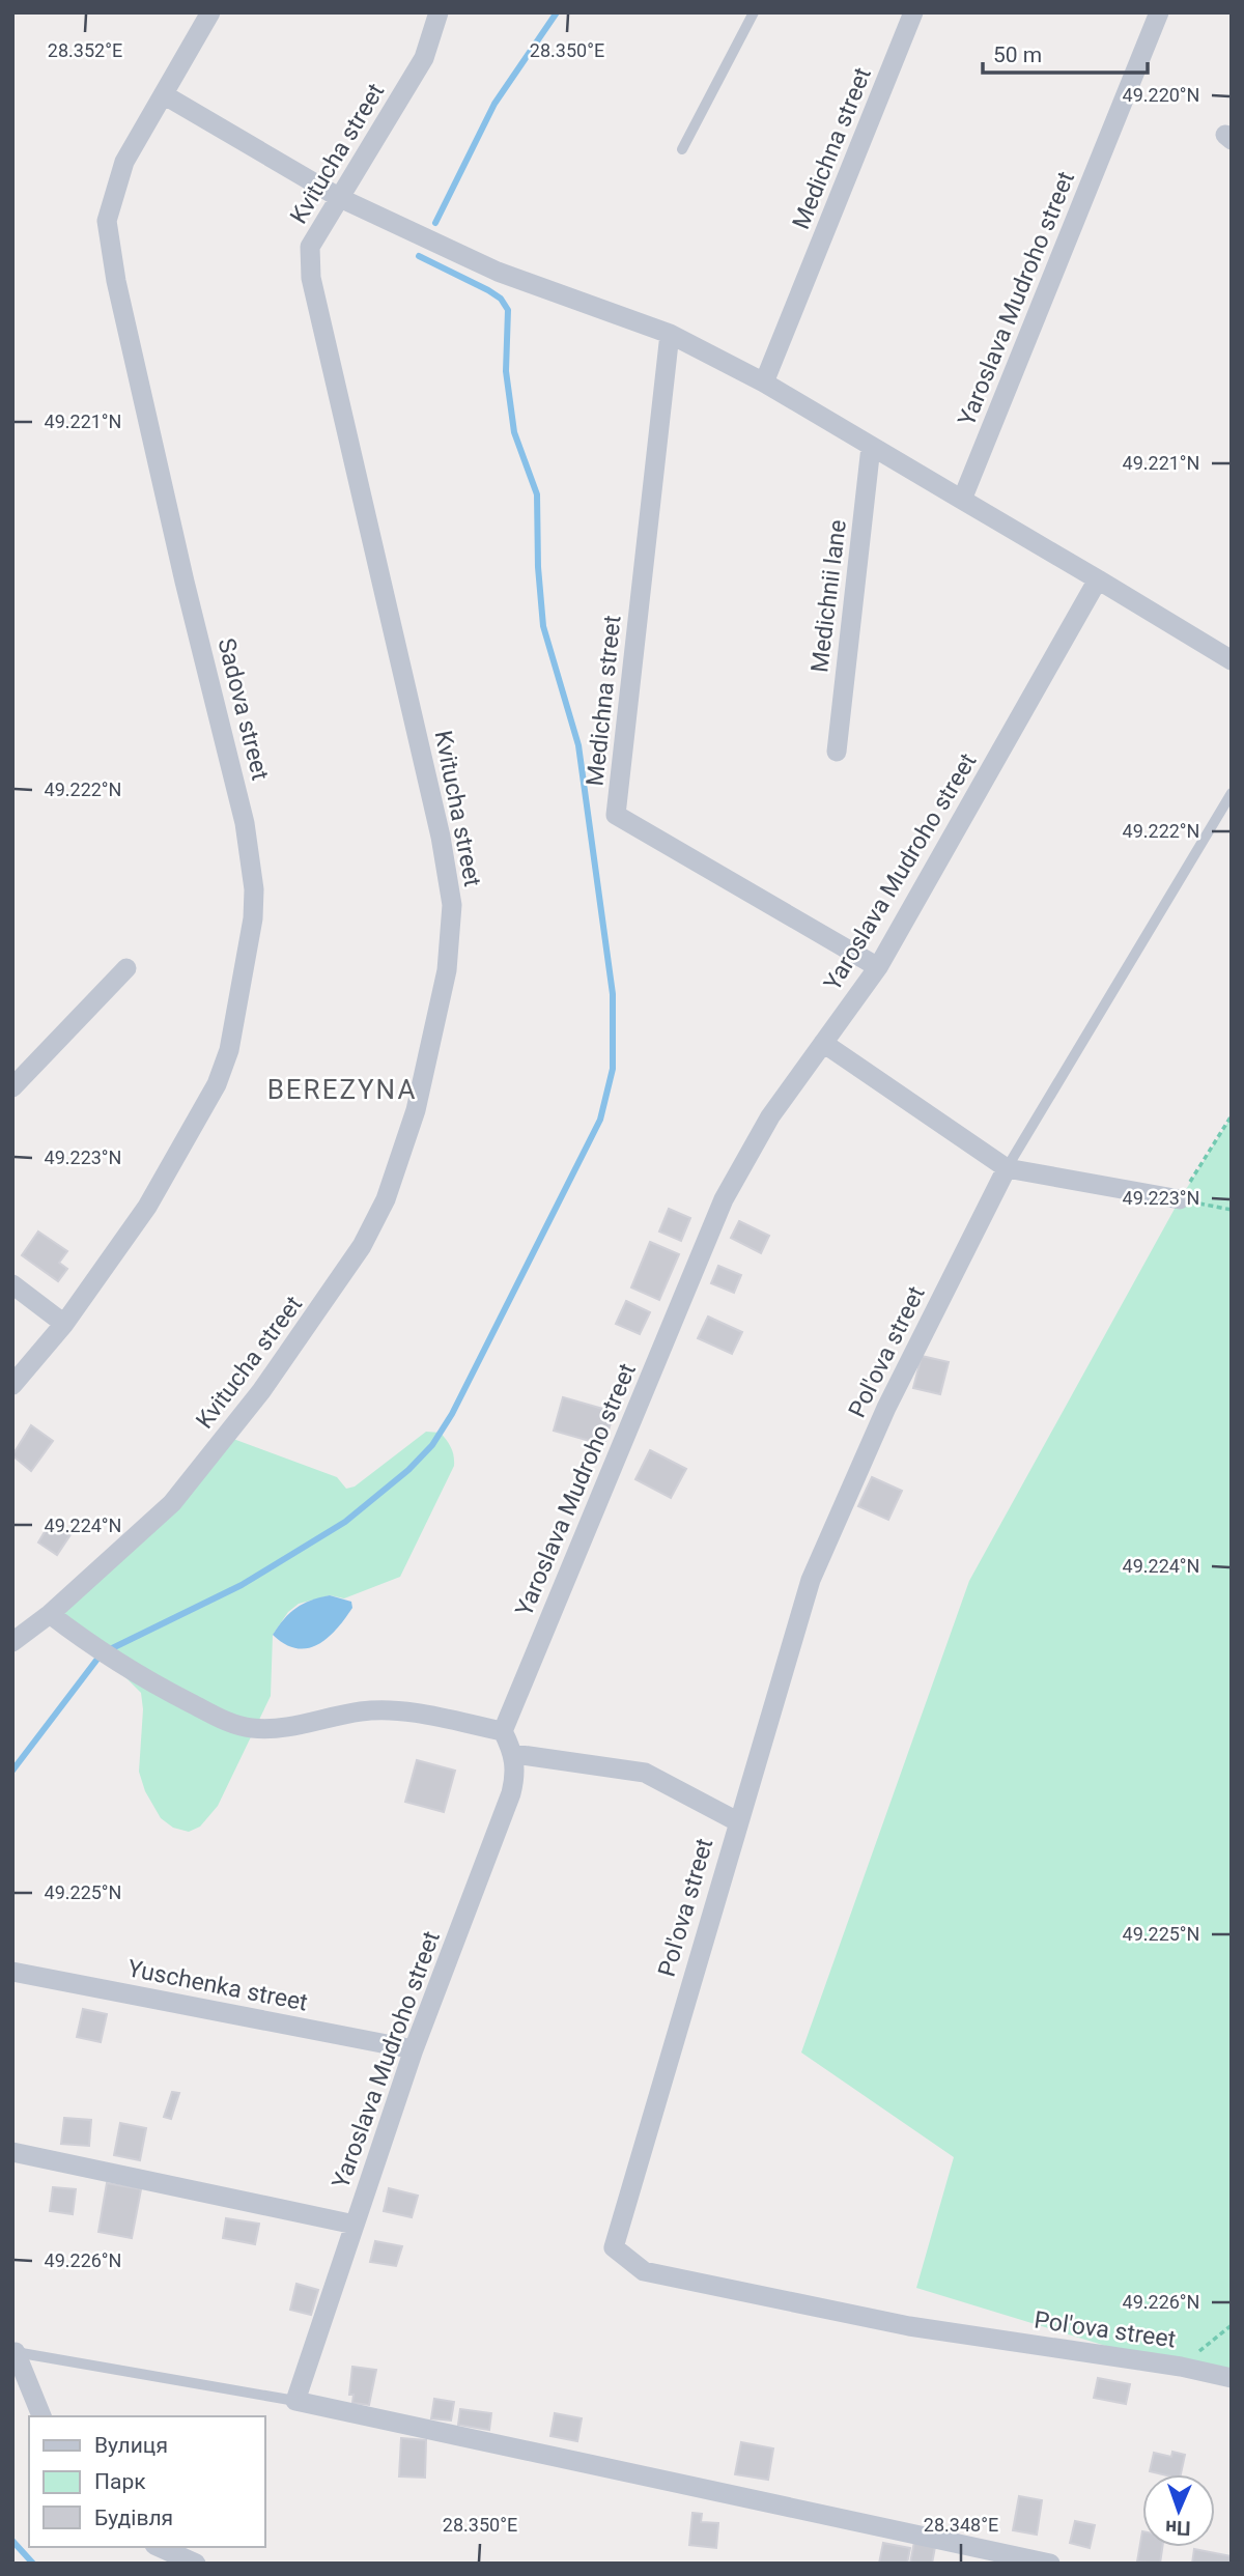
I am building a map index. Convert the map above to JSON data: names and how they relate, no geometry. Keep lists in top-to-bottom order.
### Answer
{
  "streets": {
    "street": [
      "Medichna street",
      "Kvitucha street",
      "Yaroslava Mudroho street",
      "Medichnii lane",
      "Sadova street",
      "Pol'ova street",
      "Yuschenka street"
    ]
  },
  "crossings": [
    ["Medichna street", "Yaroslava Mudroho street"],
    ["Yaroslava Mudroho street", "Yuschenka street"]
  ],
  "districts": ["BEREZYNA"],
  "legend": ["Вулиця", "Парк", "Будівля"],
  "scale_bar": "50 m",
  "north": "bottom",
  "coordinates": [
    "28.352°E",
    "28.350°E",
    "49.220°N",
    "49.221°N",
    "49.222°N",
    "49.223°N",
    "49.224°N",
    "49.225°N",
    "49.226°N",
    "28.348°E"
  ]
}
